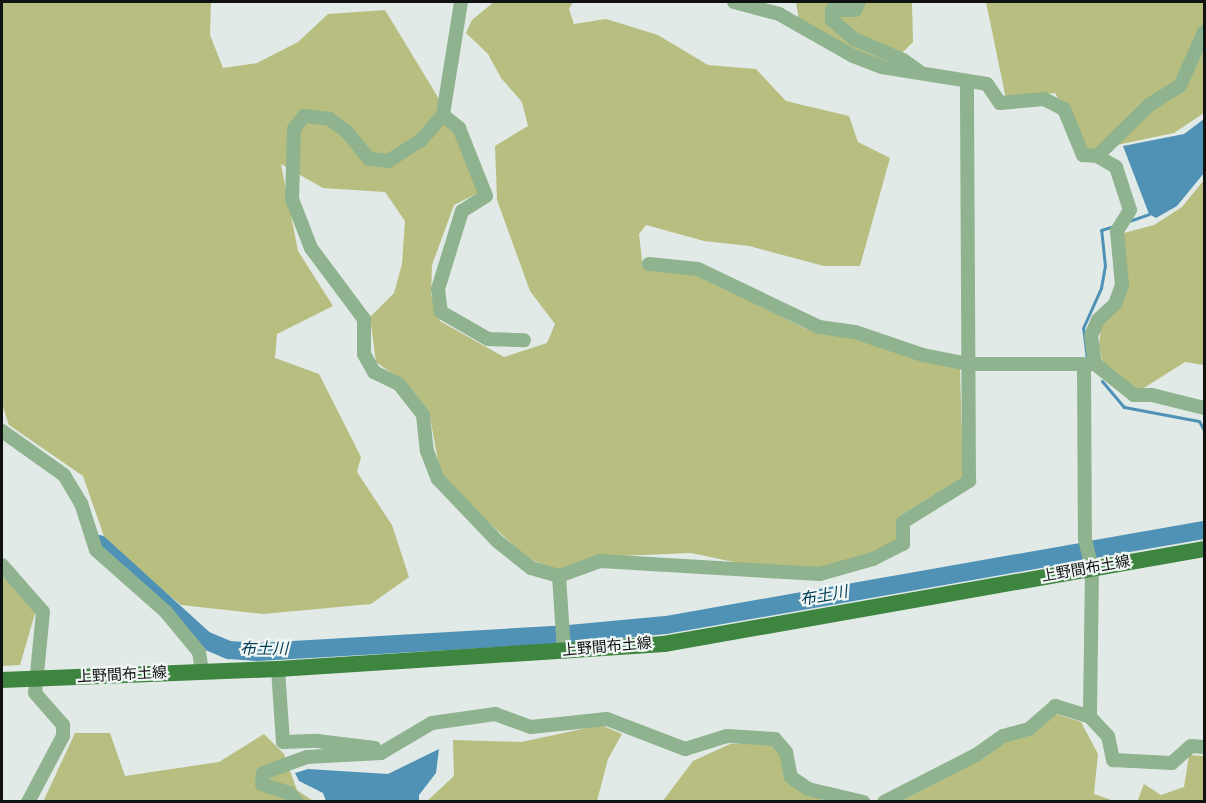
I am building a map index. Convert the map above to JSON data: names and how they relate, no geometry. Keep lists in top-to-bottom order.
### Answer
{
  "streets": {
    "main road": ["上野間布土線"]
  },
  "water": ["布土川"]
}
